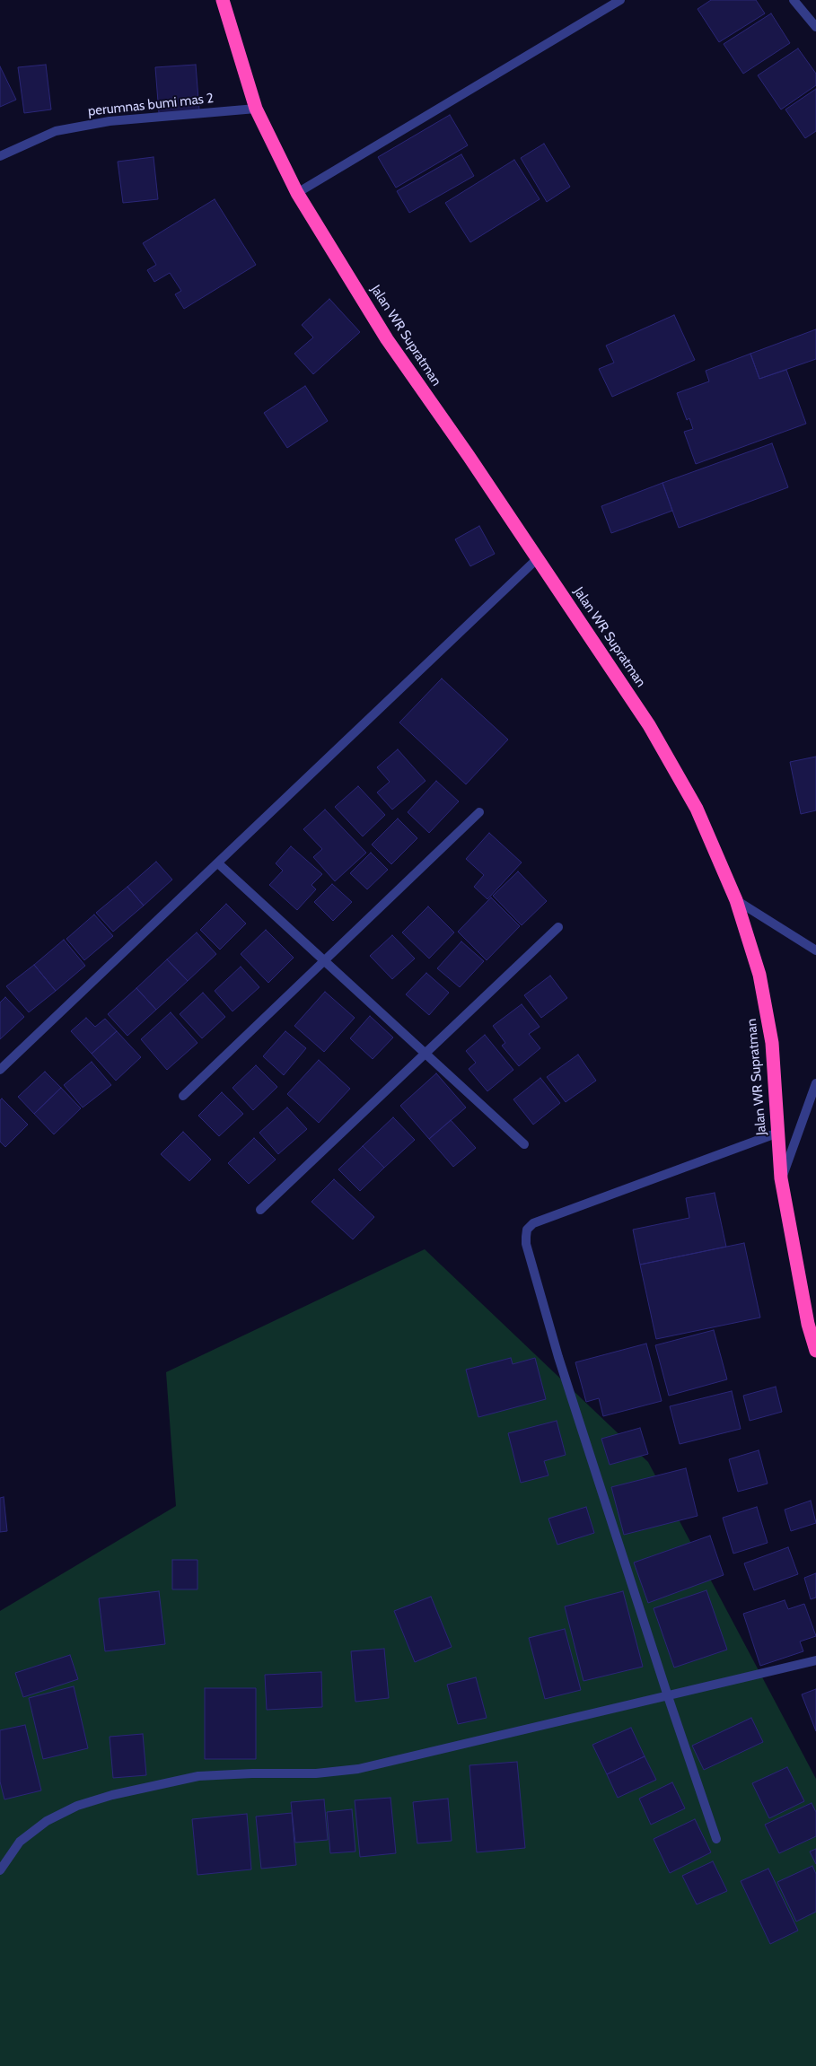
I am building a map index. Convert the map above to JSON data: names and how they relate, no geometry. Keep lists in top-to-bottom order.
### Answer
{
  "streets": {
    "highway": ["Jalan WR Supratman"],
    "street": ["perumnas bumi mas 2"]
  },
  "crossings": [
    ["perumnas bumi mas 2", "Jalan WR Supratman"]
  ]
}
